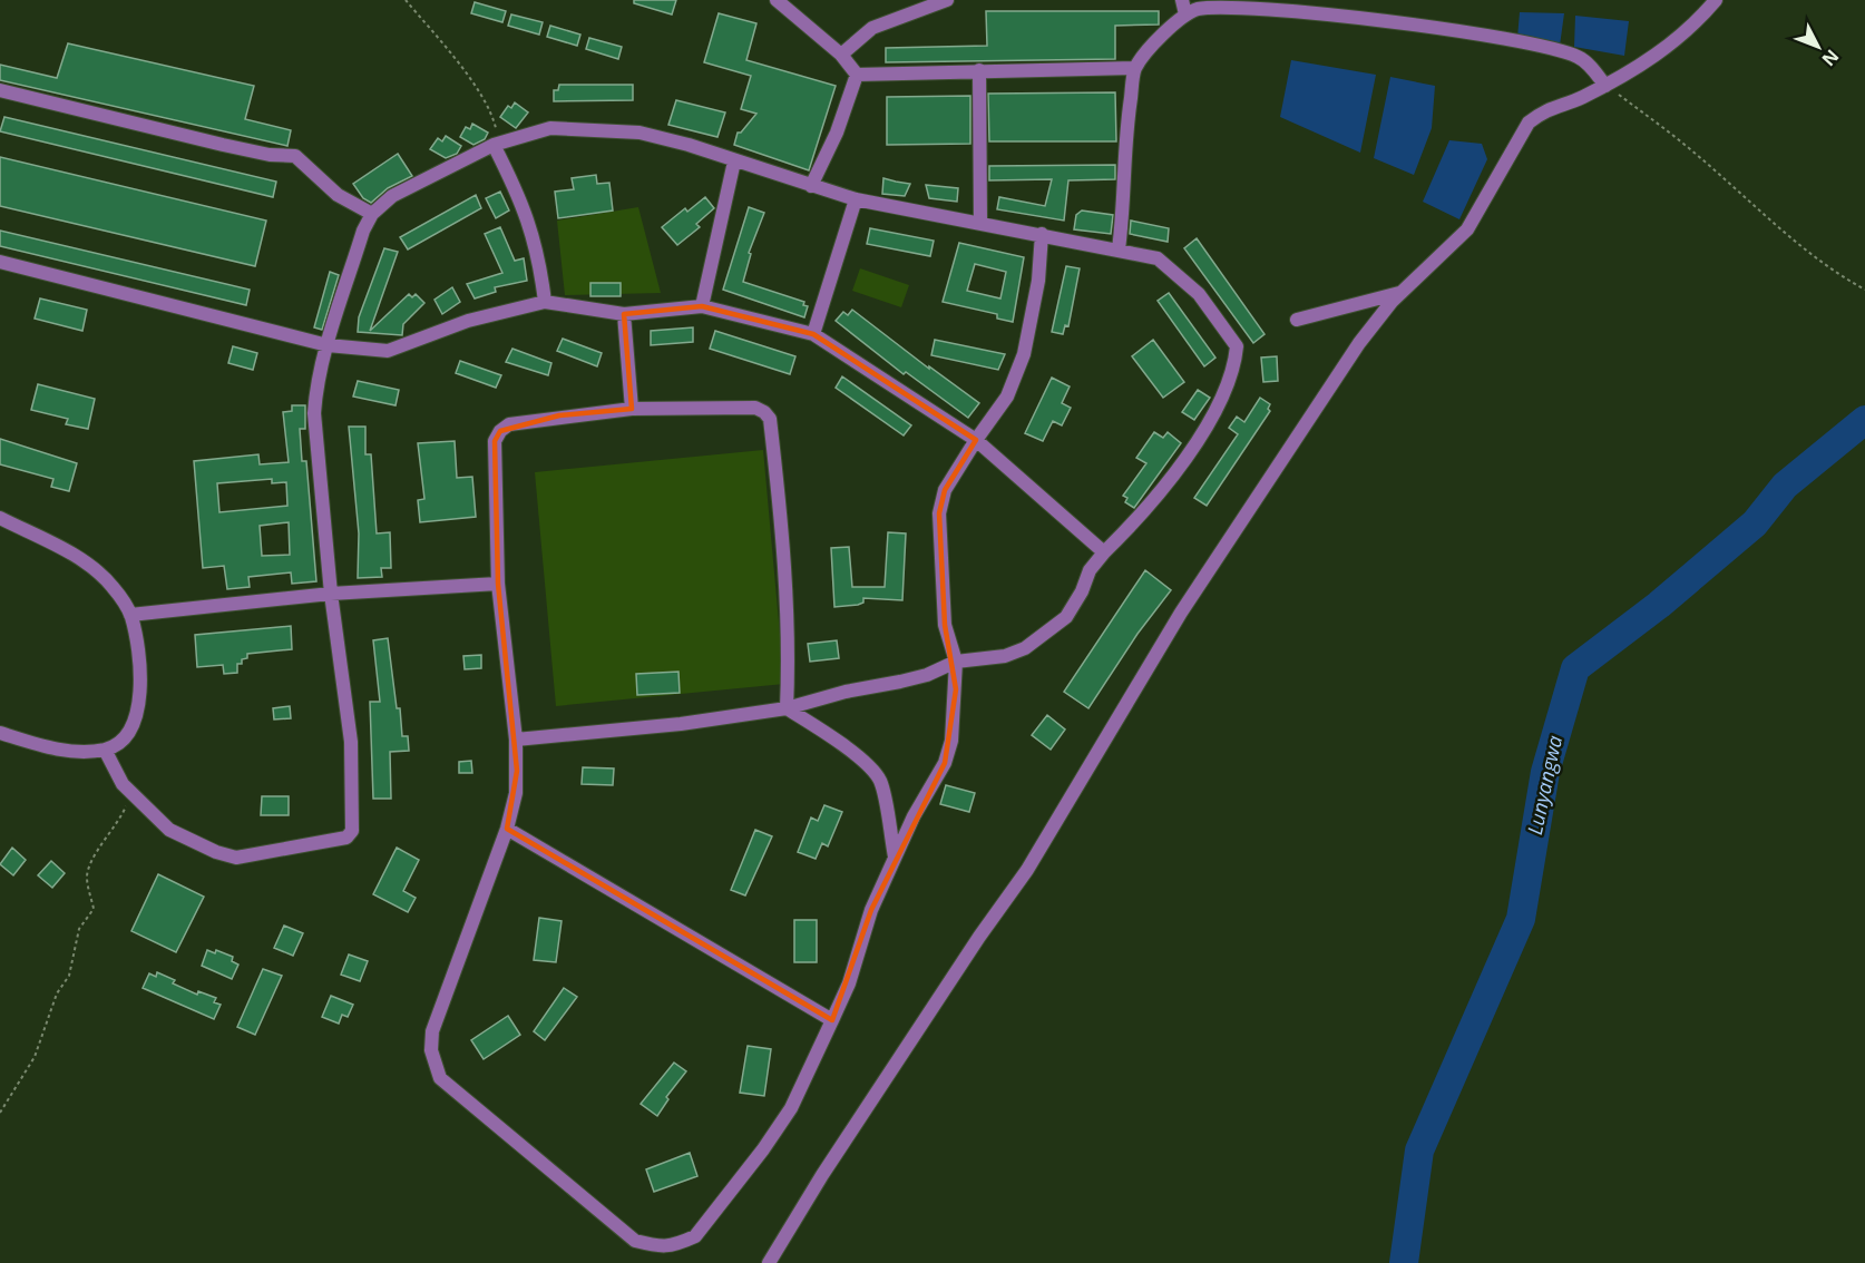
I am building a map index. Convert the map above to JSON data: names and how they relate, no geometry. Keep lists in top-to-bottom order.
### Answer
{
  "water": ["Lunyangwa"],
  "north": "bottom right"
}
